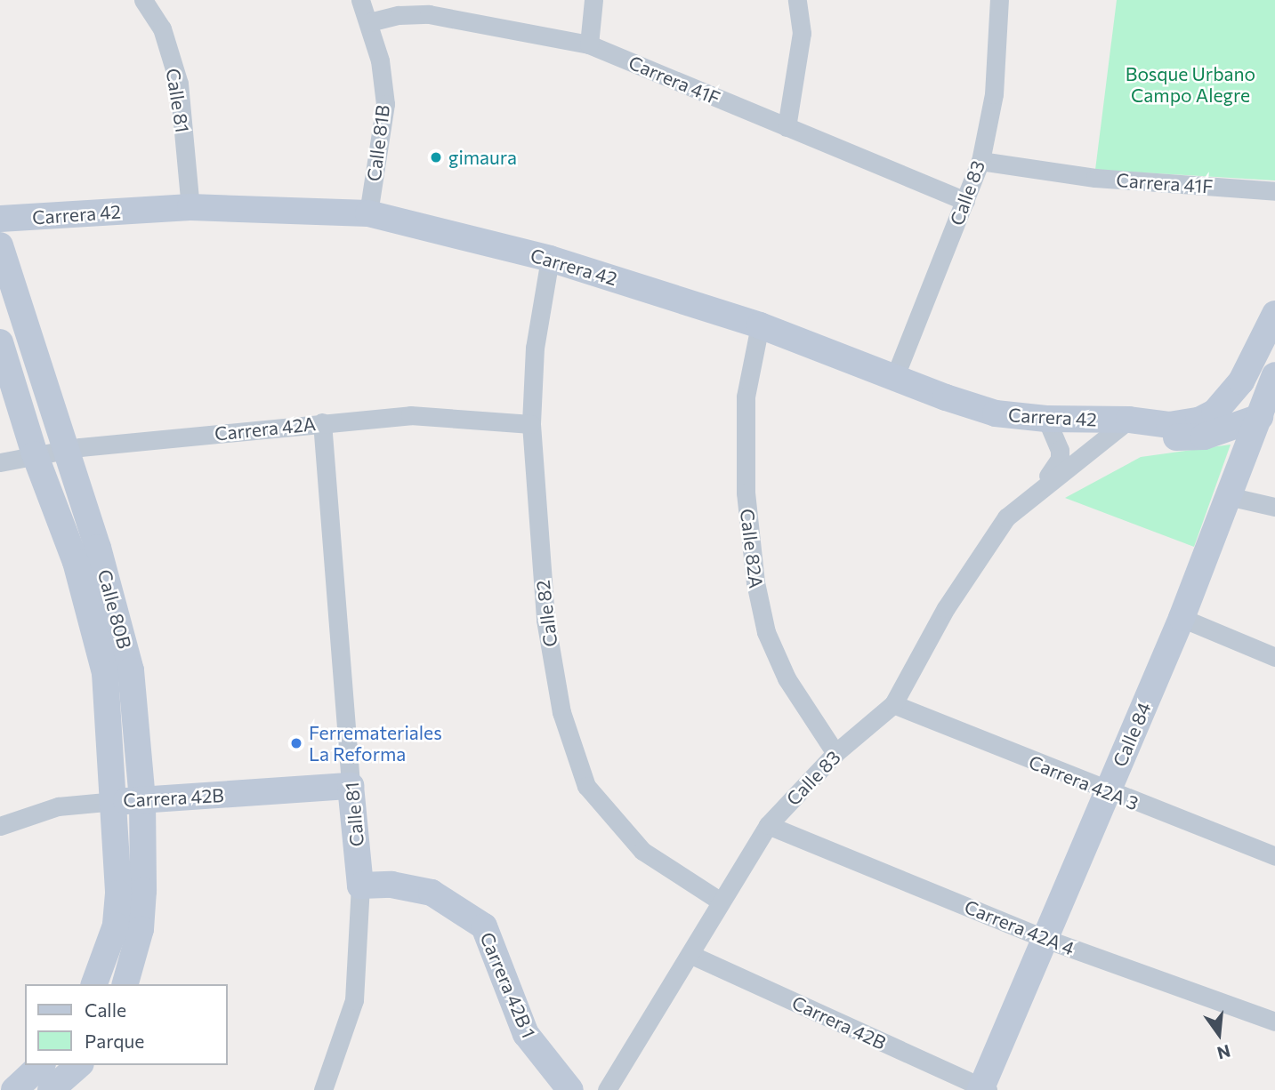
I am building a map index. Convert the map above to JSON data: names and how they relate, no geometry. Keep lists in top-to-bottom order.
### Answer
{
  "streets": {
    "street": [
      "Carrera 41F",
      "Calle 81",
      "Calle 81B",
      "Calle 83",
      "Carrera 42",
      "Carrera 42A",
      "Calle 82A",
      "Calle 80B",
      "Calle 82",
      "Calle 84",
      "Carrera 42A 3",
      "Carrera 42B",
      "Carrera 42A 4",
      "Carrera 42B 1"
    ]
  },
  "crossings": [
    ["Carrera 41F", "Calle 81B"],
    ["Carrera 41F", "Calle 83"],
    ["Calle 81", "Carrera 42"],
    ["Calle 81", "Carrera 42A"],
    ["Calle 81", "Carrera 42B"],
    ["Calle 81", "Carrera 42B 1"],
    ["Calle 81B", "Carrera 42"],
    ["Calle 83", "Carrera 42"],
    ["Calle 83", "Calle 82A"],
    ["Calle 83", "Calle 82"],
    ["Calle 83", "Carrera 42A 3"],
    ["Calle 83", "Carrera 42B"],
    ["Calle 83", "Carrera 42A 4"],
    ["Carrera 42", "Calle 82A"],
    ["Carrera 42", "Calle 82"],
    ["Carrera 42", "Calle 84"],
    ["Carrera 42A", "Calle 80B"],
    ["Carrera 42A", "Calle 82"],
    ["Calle 80B", "Carrera 42B"],
    ["Calle 84", "Carrera 42A 3"],
    ["Calle 84", "Carrera 42B"],
    ["Calle 84", "Carrera 42A 4"]
  ],
  "parks": ["Bosque Urbano Campo Alegre"],
  "places": ["gimaura", "Ferremateriales La Reforma"],
  "legend": ["Calle", "Parque"],
  "north": "bottom"
}
